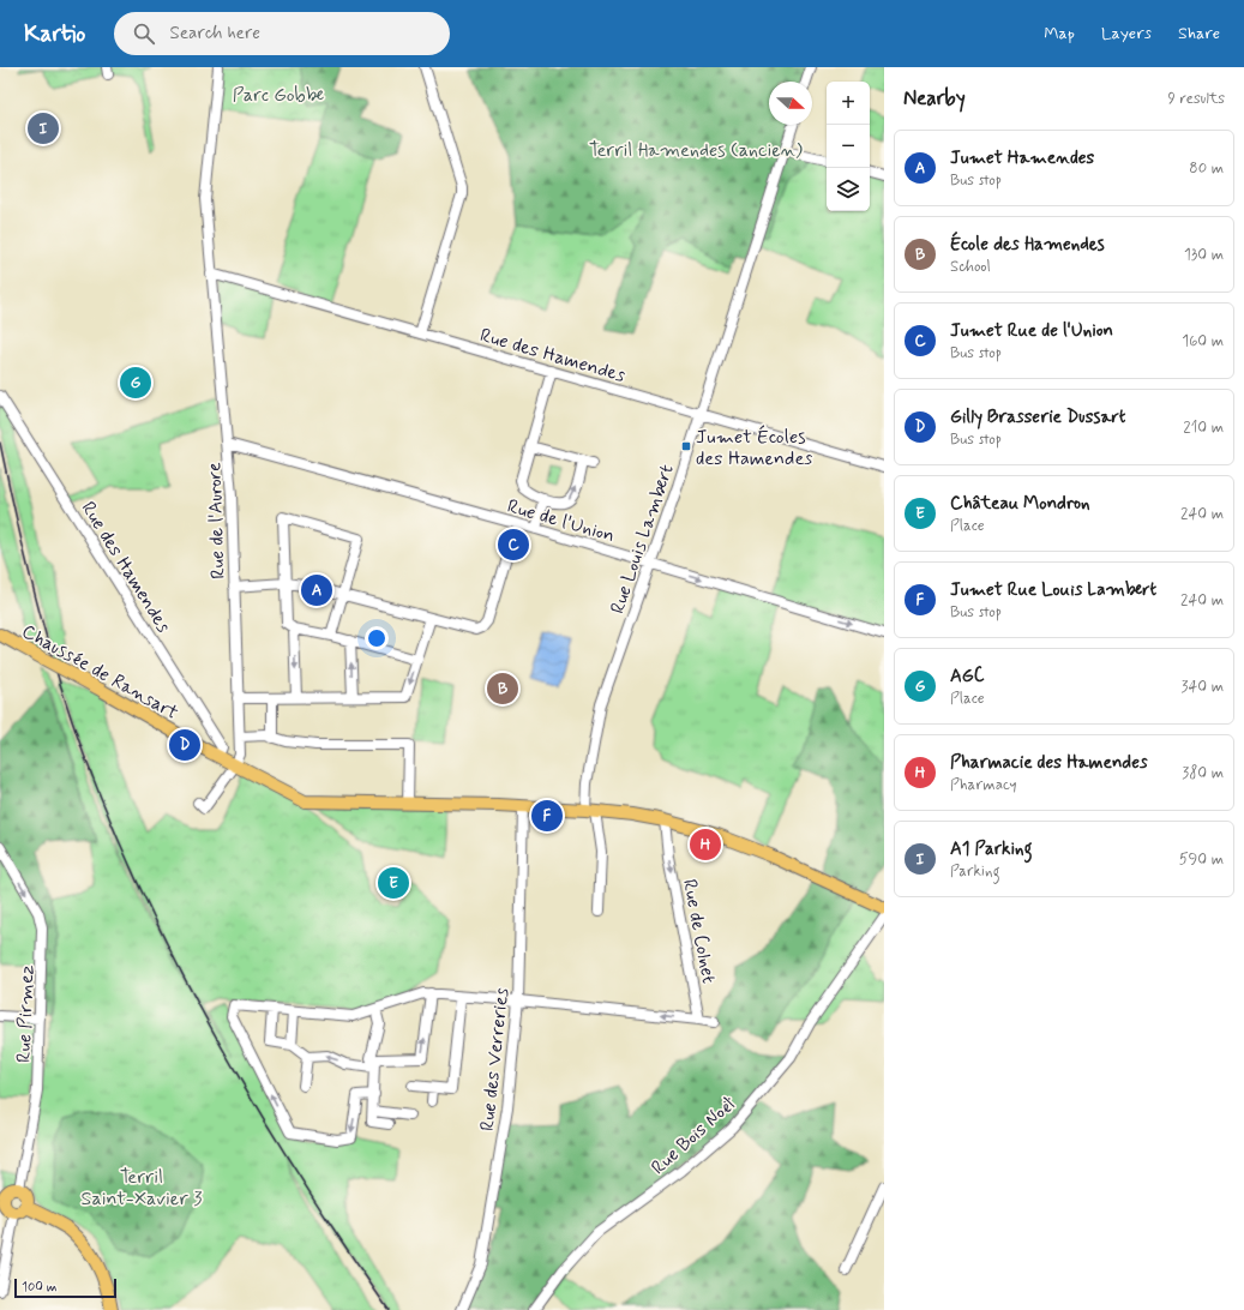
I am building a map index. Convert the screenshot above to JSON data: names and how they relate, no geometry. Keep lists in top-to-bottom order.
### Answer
{
  "streets": {
    "main road": ["Chaussée de Ransart"],
    "street": [
      "Rue des Hamendes",
      "Rue de l'Union",
      "Rue de l'Aurore",
      "Rue Louis Lambert",
      "Rue de Colnet",
      "Rue Pirmez",
      "Rue des Verreries",
      "Rue Bois Noël"
    ]
  },
  "crossings": [
    ["Rue des Hamendes", "Rue de l'Aurore"],
    ["Rue des Hamendes", "Rue Louis Lambert"],
    ["Rue des Hamendes", "Chaussée de Ransart"],
    ["Rue de l'Union", "Rue de l'Aurore"],
    ["Rue de l'Union", "Rue Louis Lambert"],
    ["Rue de l'Aurore", "Chaussée de Ransart"],
    ["Rue Louis Lambert", "Chaussée de Ransart"],
    ["Chaussée de Ransart", "Rue de Colnet"],
    ["Chaussée de Ransart", "Rue des Verreries"]
  ],
  "one_way": ["Rue de l'Union", "Rue de Colnet", "Rue Pirmez"],
  "parks": ["Parc Gobbe", "Terril Hamendes (ancien)", "Terril Saint-Xavier 3"],
  "places": {
    "transit": ["Jumet Écoles des Hamendes"]
  },
  "scale_bar": "100 m",
  "north": "right",
  "page": {
    "header": "Kartio",
    "search": "Search here",
    "nav": ["Map", "Layers", "Share"],
    "heading": ["Nearby", "9 results"],
    "map_buttons": ["+", "−"],
    "pins": [
      "I",
      "G",
      "C",
      "A",
      "B",
      "D",
      "F",
      "H",
      "E"
    ],
    "list": [
      {
        "mark": "A",
        "name": "Jumet Hamendes",
        "note": "Bus stop",
        "value": "80 m"
      },
      {
        "mark": "B",
        "name": "École des Hamendes",
        "note": "School",
        "value": "130 m"
      },
      {
        "mark": "C",
        "name": "Jumet Rue de l'Union",
        "note": "Bus stop",
        "value": "160 m"
      },
      {
        "mark": "D",
        "name": "Gilly Brasserie Dussart",
        "note": "Bus stop",
        "value": "210 m"
      },
      {
        "mark": "E",
        "name": "Château Mondron",
        "note": "Place",
        "value": "240 m"
      },
      {
        "mark": "F",
        "name": "Jumet Rue Louis Lambert",
        "note": "Bus stop",
        "value": "240 m"
      },
      {
        "mark": "G",
        "name": "AGC",
        "note": "Place",
        "value": "340 m"
      },
      {
        "mark": "H",
        "name": "Pharmacie des Hamendes",
        "note": "Pharmacy",
        "value": "380 m"
      },
      {
        "mark": "I",
        "name": "A1 Parking",
        "note": "Parking",
        "value": "590 m"
      }
    ],
    "scale": "100 m"
  }
}
